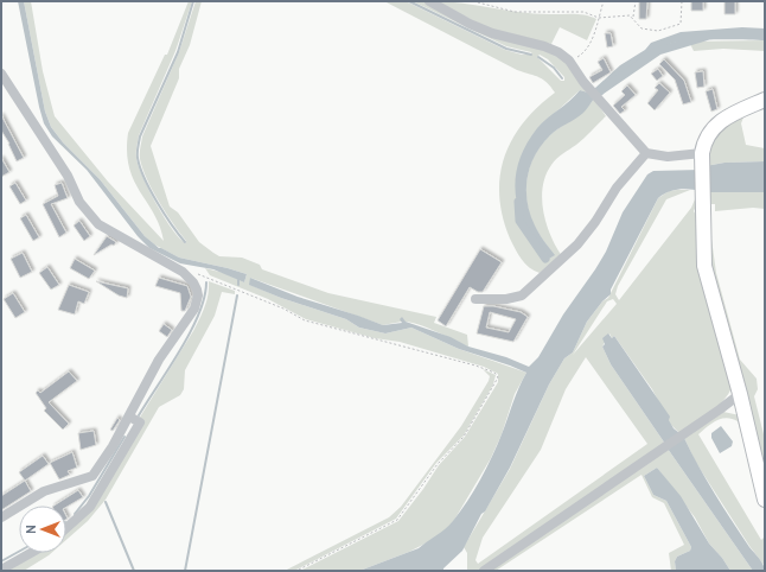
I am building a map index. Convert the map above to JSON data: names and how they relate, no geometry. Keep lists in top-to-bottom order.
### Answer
{
  "north": "left"
}
